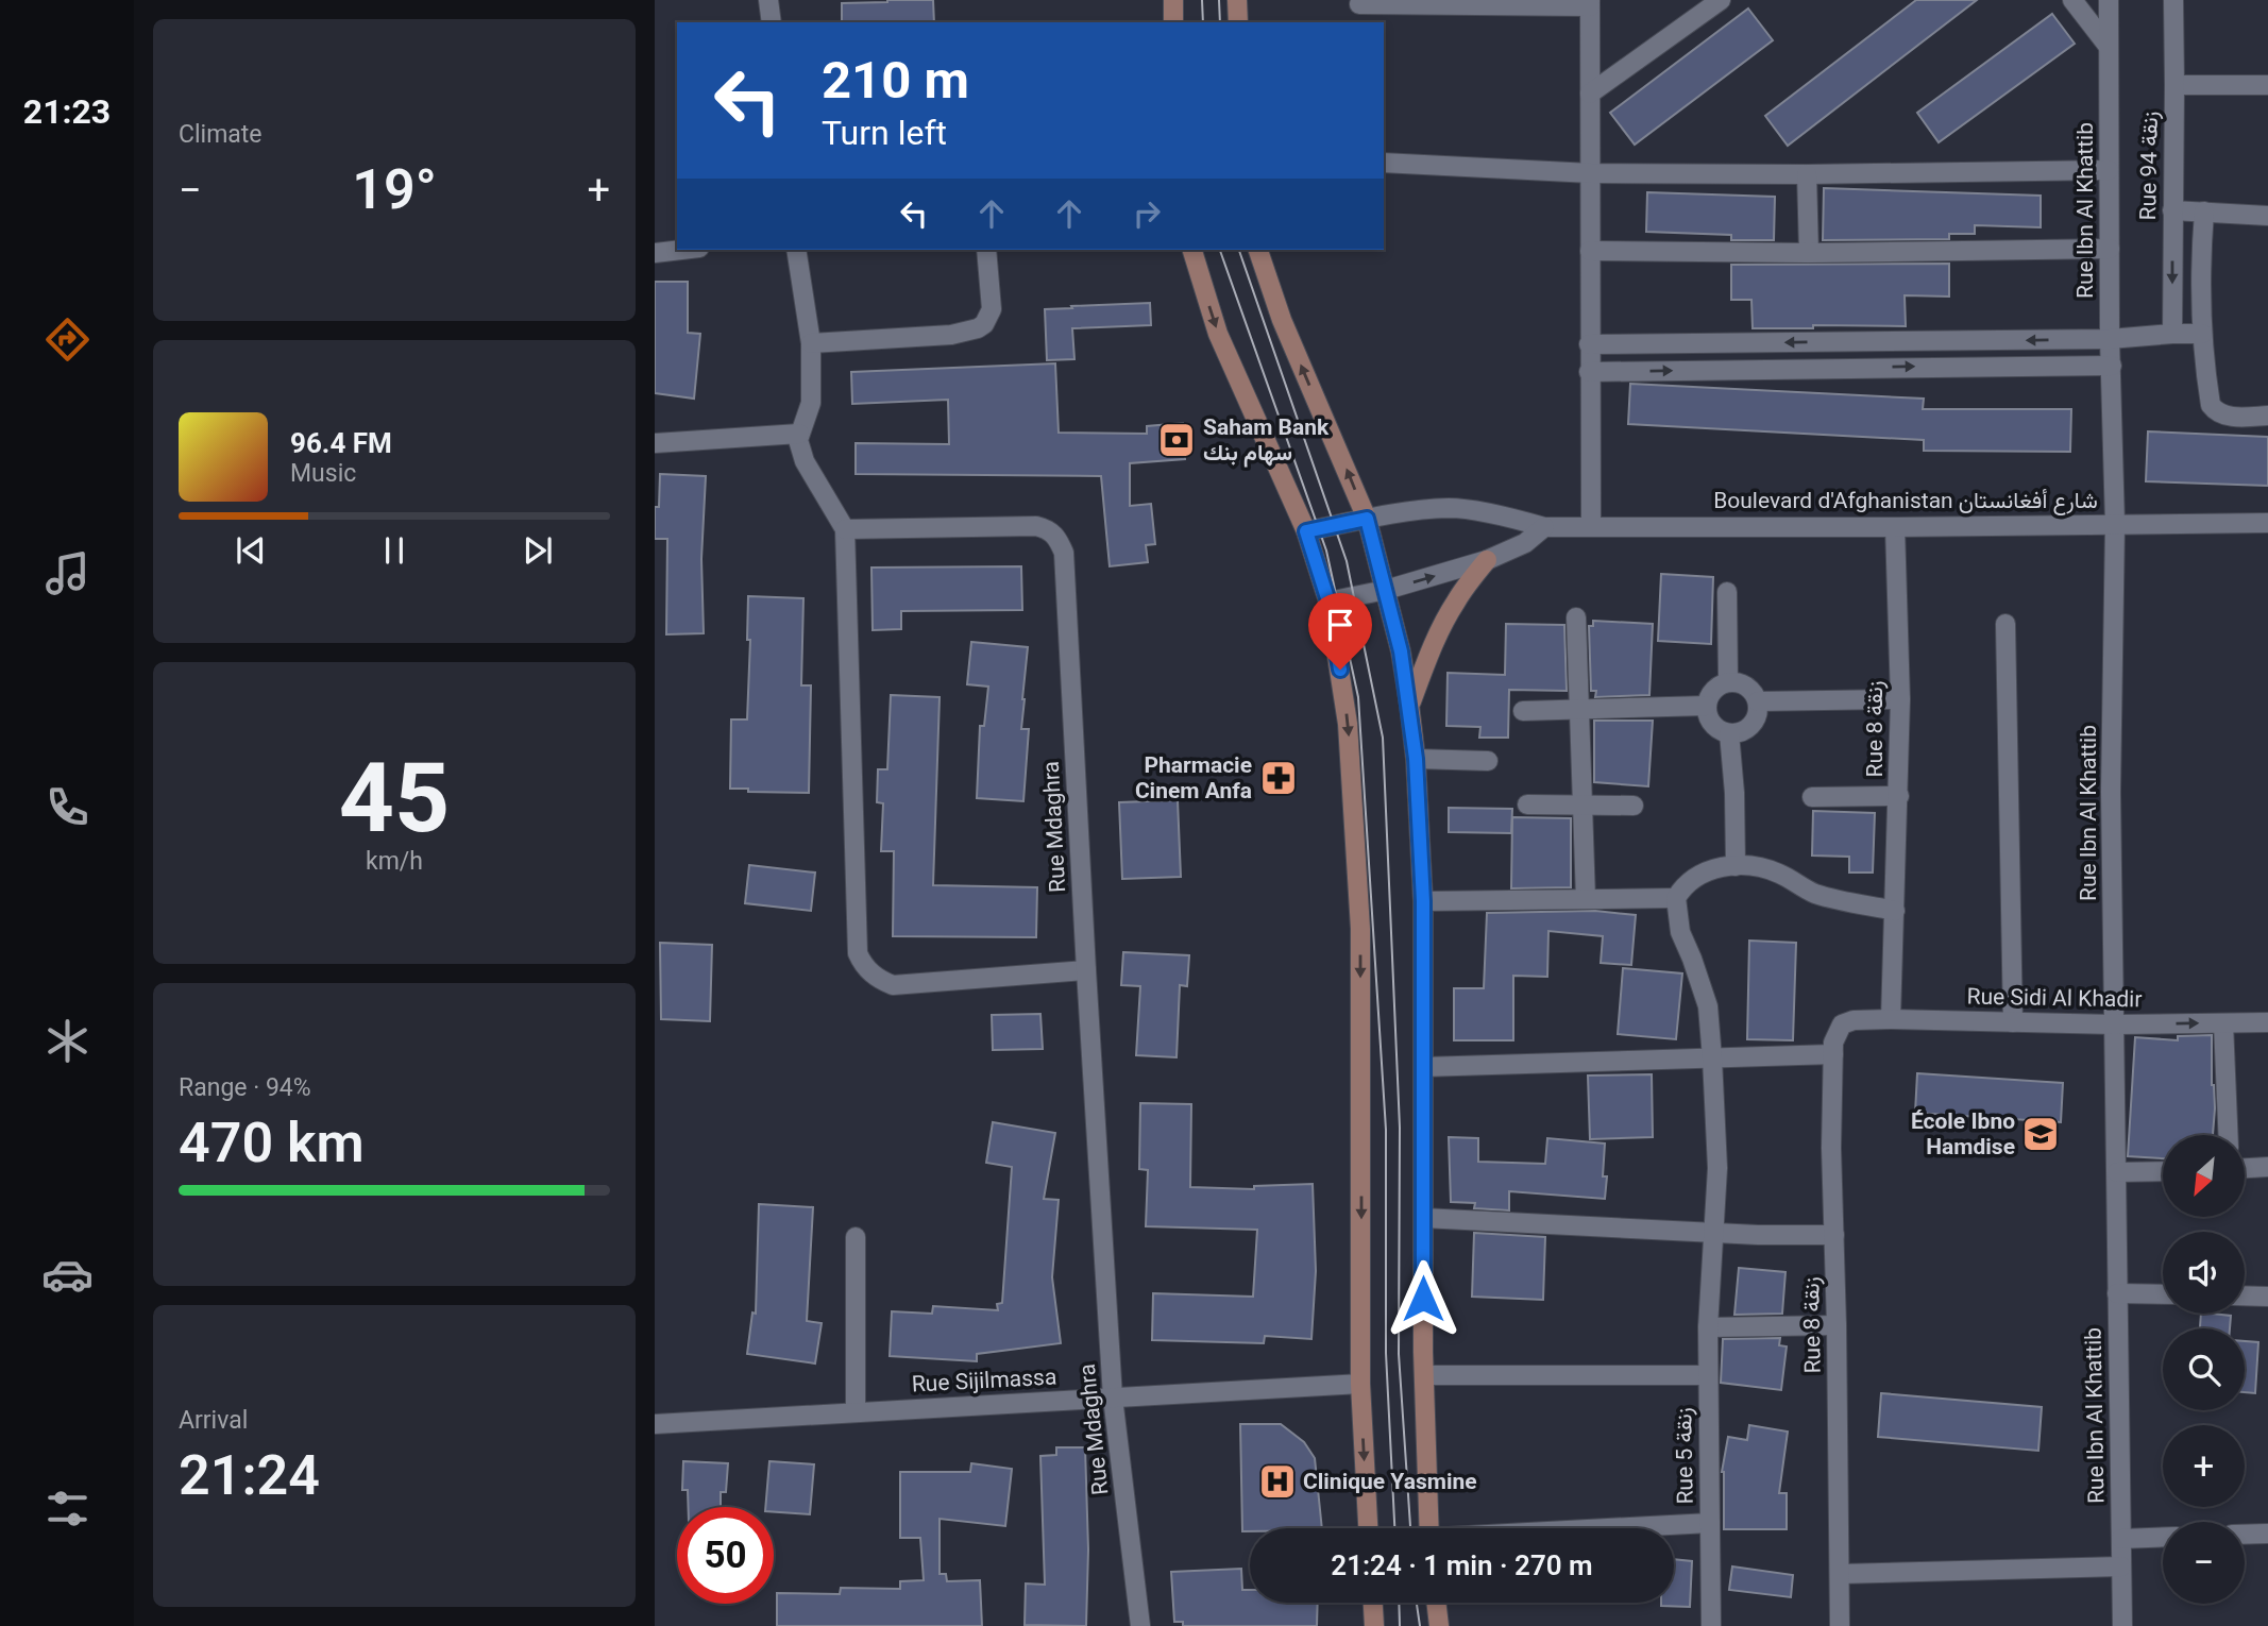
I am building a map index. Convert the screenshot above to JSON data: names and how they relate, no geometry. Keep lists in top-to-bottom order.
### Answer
{
  "streets": {
    "street": [
      "Rue 94 زنقة",
      "Rue Ibn Al Khattib",
      "Boulevard d'Afghanistan شارع أفغانستان",
      "Rue 8 زنقة",
      "Rue Mdaghra",
      "Rue Sidi Al Khadir",
      "Rue Sijilmassa",
      "Rue 5 زنقة"
    ]
  },
  "crossings": [
    ["Rue Ibn Al Khattib", "Boulevard d'Afghanistan شارع أفغانستان"],
    ["Rue Ibn Al Khattib", "Rue Sidi Al Khadir"],
    ["Boulevard d'Afghanistan شارع أفغانستان", "Rue 8 زنقة"],
    ["Rue 8 زنقة", "Rue Sidi Al Khadir"],
    ["Rue Mdaghra", "Rue Sijilmassa"]
  ],
  "places": {
    "bank": ["Saham Bank سهام بنك"],
    "pharmacy": ["Pharmacie Cinem Anfa"],
    "school or university": ["École Ibno Hamdise"],
    "hospital": ["Clinique Yasmine"]
  },
  "north": "bottom left",
  "page": {
    "tabs": "21:23",
    "tile": [
      "Climate",
      ["45", "km/h"],
      ["Range · 94%", "470 km"],
      ["Arrival", "21:24"]
    ],
    "turn": ["210 m", "Turn left"],
    "heat": ["−", "19°", "+"],
    "song": ["96.4 FM", "Music"],
    "map_buttons": ["+", "−"],
    "limit": "50",
    "trip": "21:24 · 1 min · 270 m"
  }
}
